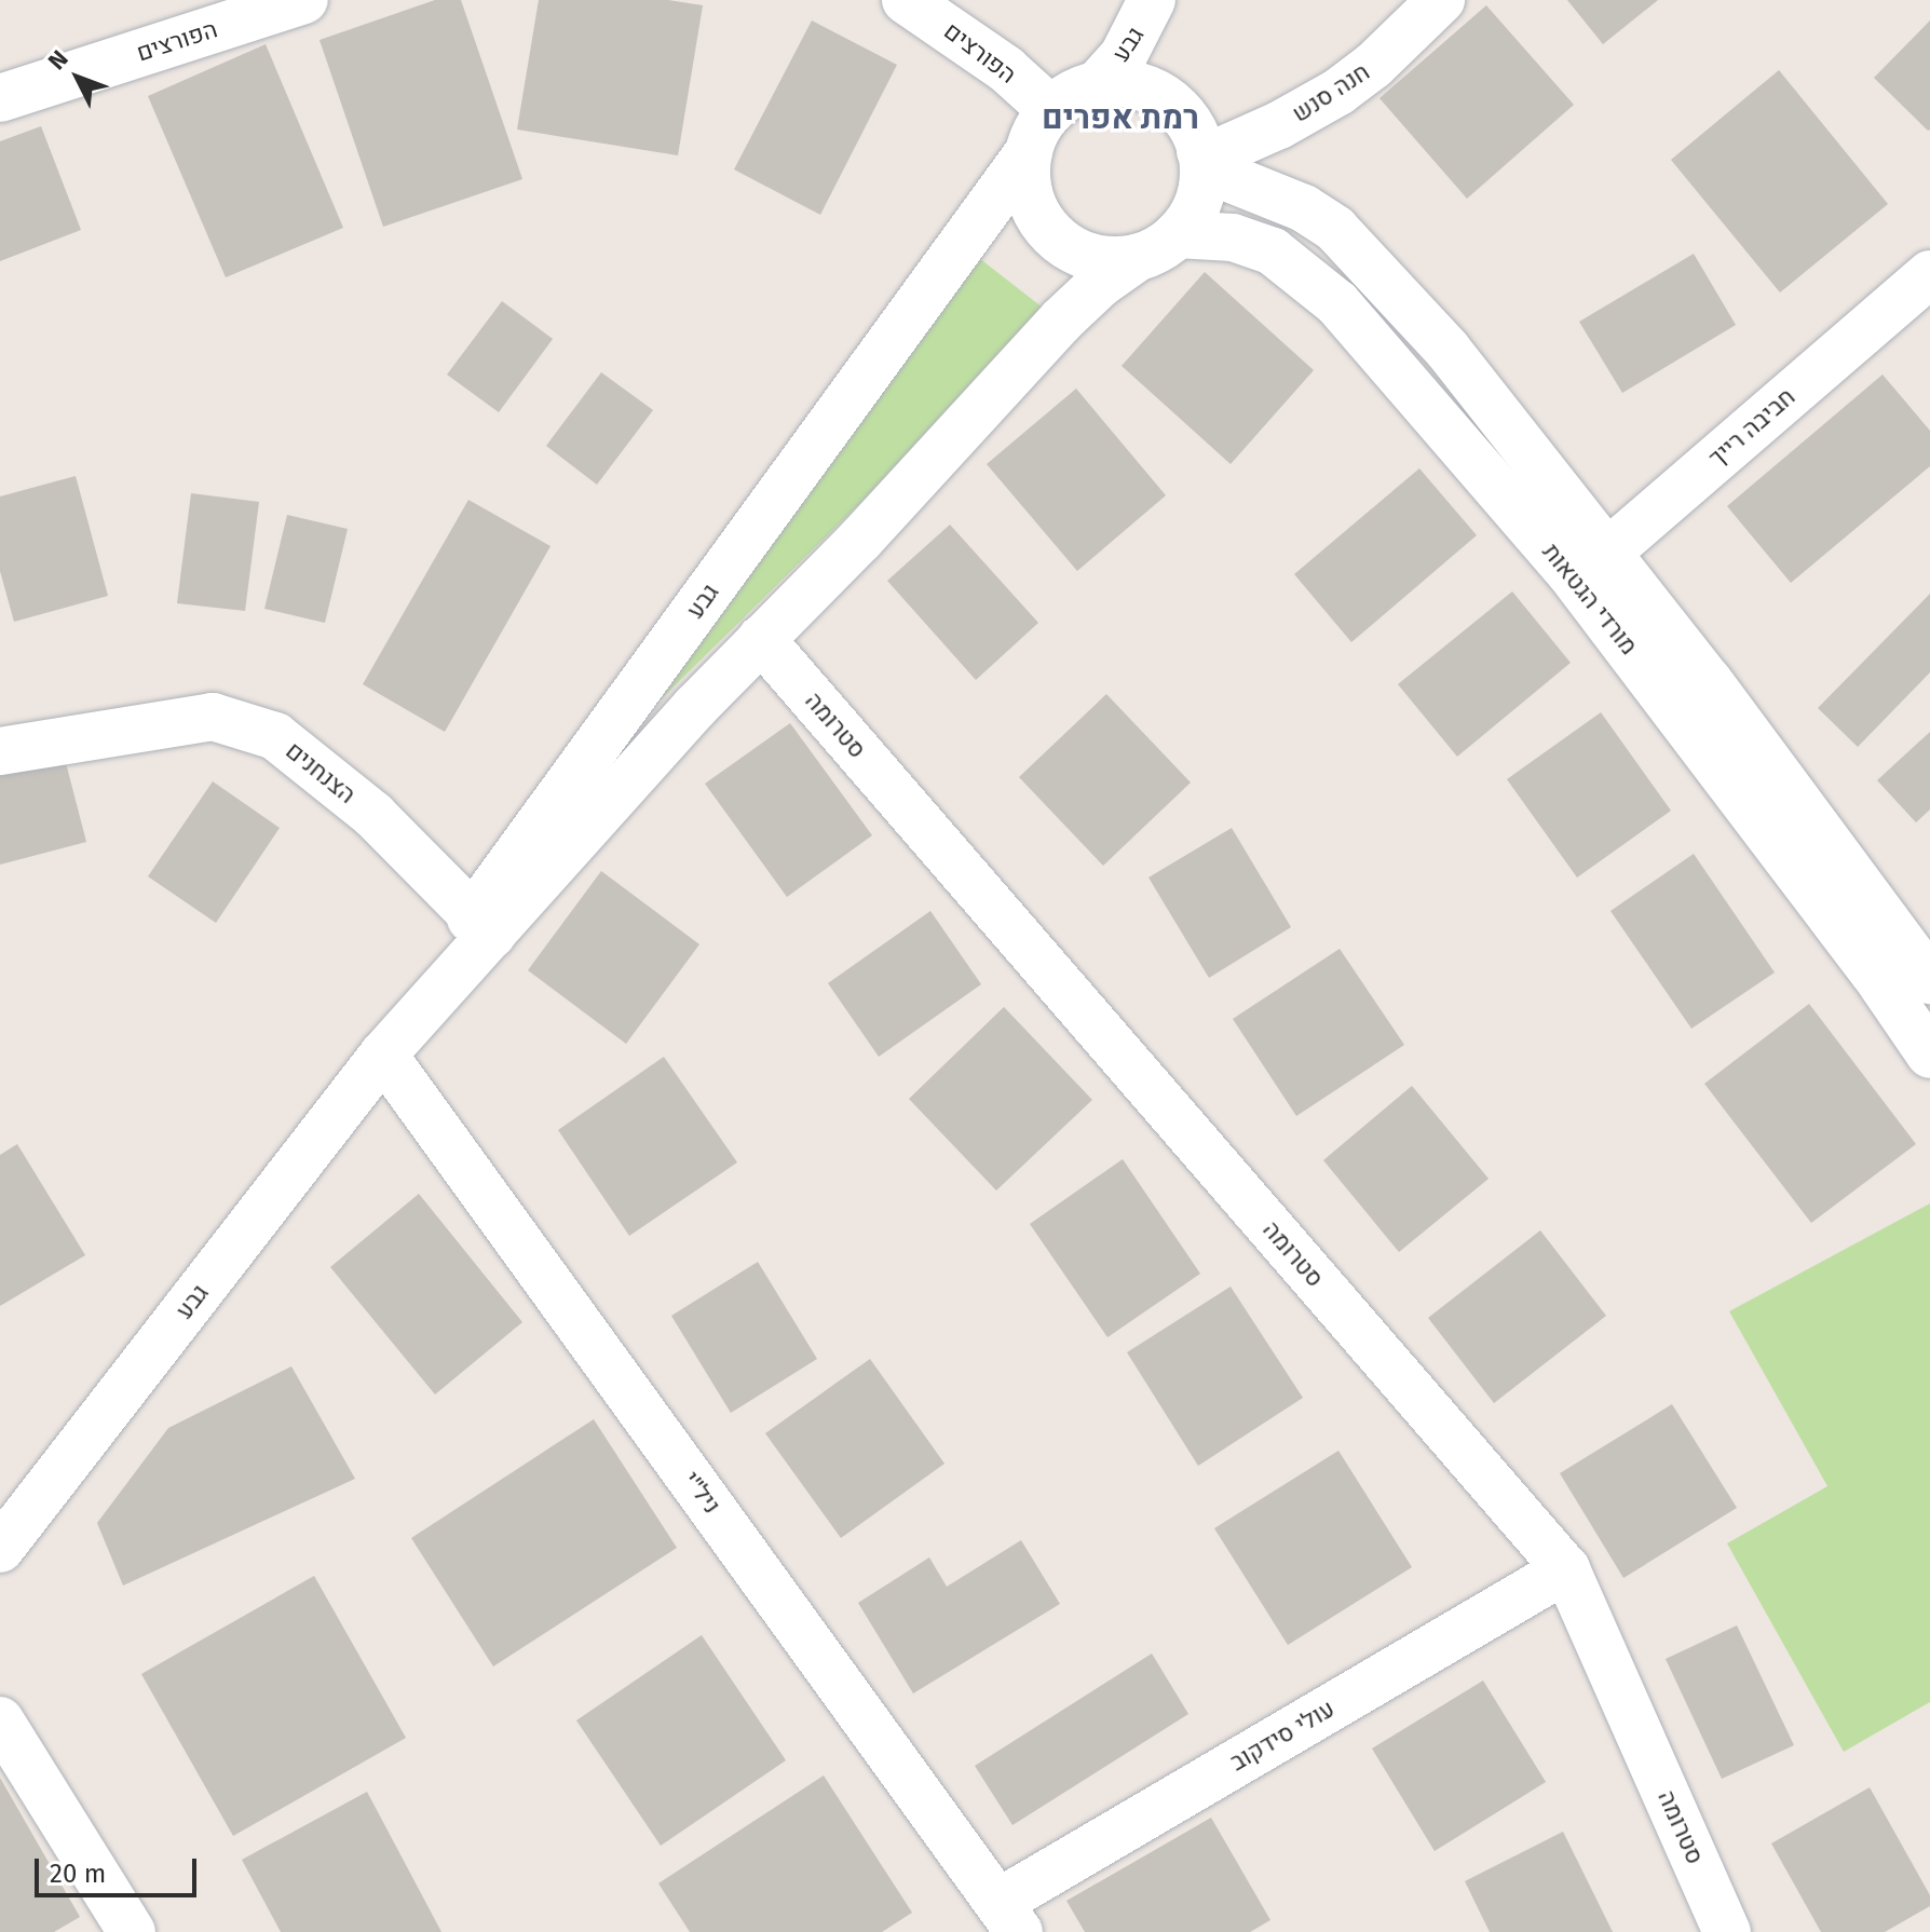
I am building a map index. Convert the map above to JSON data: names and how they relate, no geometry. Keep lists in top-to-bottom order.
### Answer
{
  "streets": {
    "street": [
      "הפורצים",
      "גבע",
      "חנה סנש",
      "חביבה רייך",
      "מורדי הגטאות",
      "סטרומה",
      "הצנחנים",
      "ניל\"י",
      "עולי סידקוב"
    ]
  },
  "crossings": [
    ["הפורצים", "גבע"],
    ["הפורצים", "חנה סנש"],
    ["הפורצים", "מורדי הגטאות"],
    ["גבע", "חנה סנש"],
    ["גבע", "מורדי הגטאות"],
    ["גבע", "סטרומה"],
    ["גבע", "הצנחנים"],
    ["גבע", "ניל\"י"],
    ["חנה סנש", "מורדי הגטאות"],
    ["חביבה רייך", "מורדי הגטאות"],
    ["סטרומה", "עולי סידקוב"],
    ["ניל\"י", "עולי סידקוב"]
  ],
  "districts": ["רמת אפרים"],
  "scale_bar": "20 m",
  "north": "top left"
}
